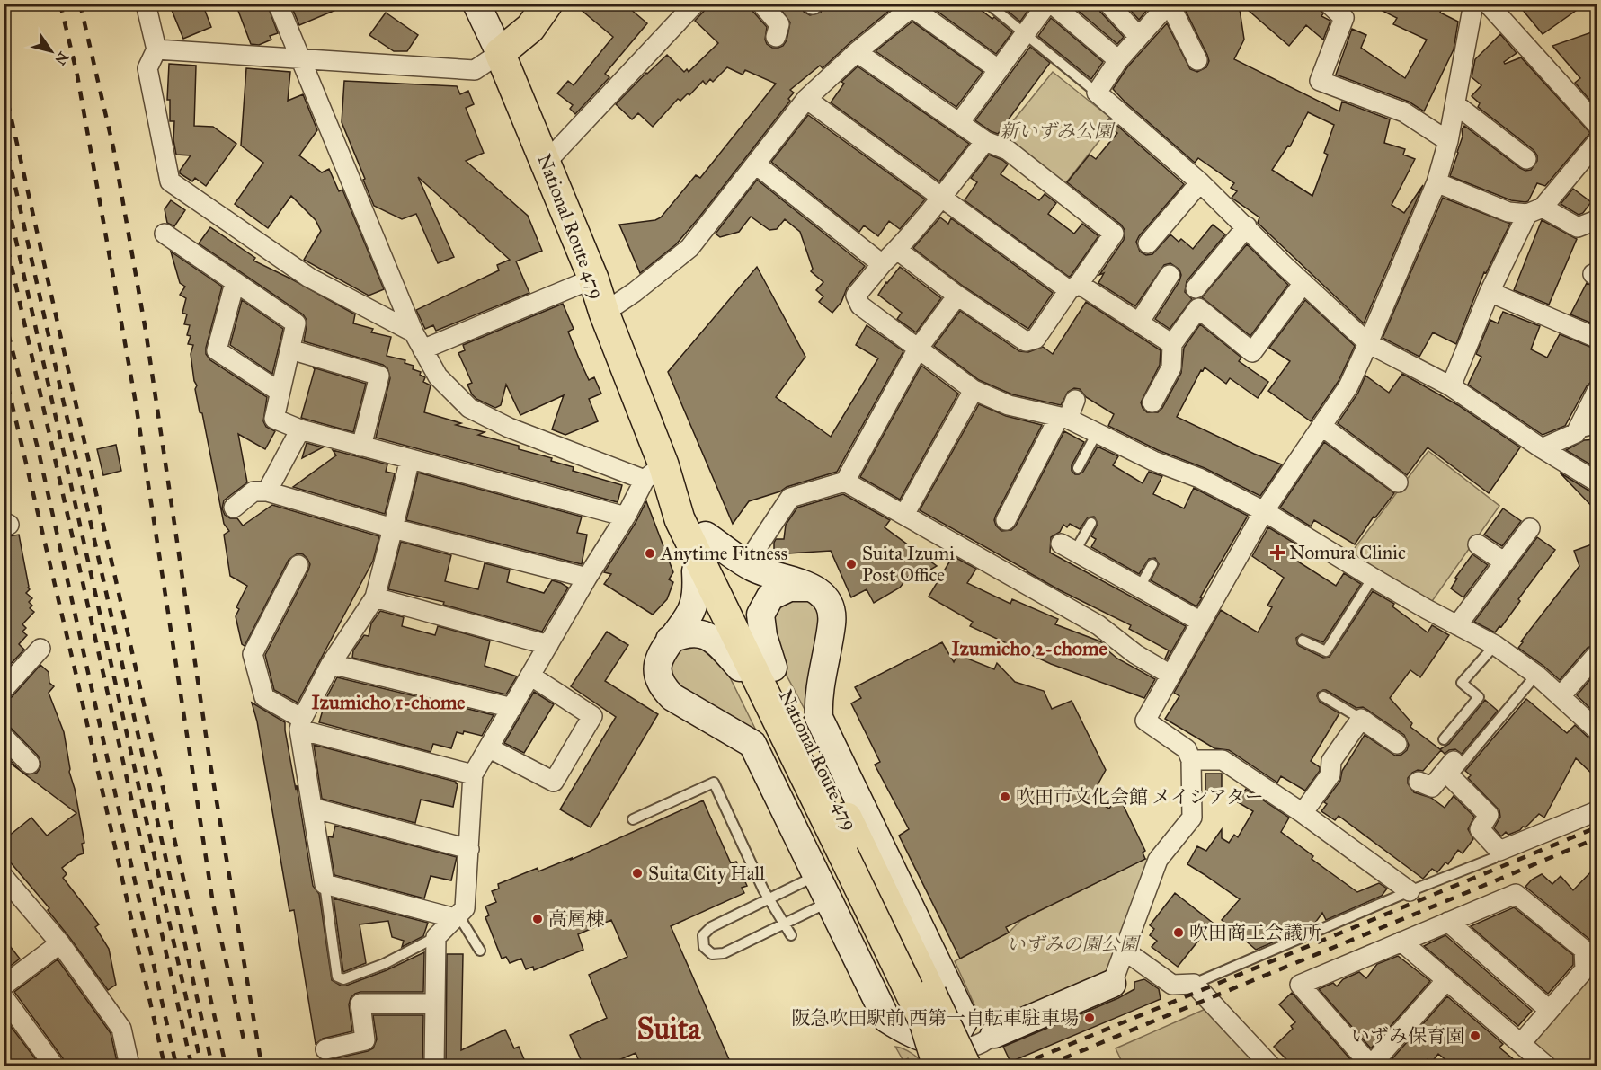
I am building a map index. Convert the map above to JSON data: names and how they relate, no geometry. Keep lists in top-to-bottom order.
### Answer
{
  "streets": {
    "main road": ["National Route 479"]
  },
  "districts": ["Izumicho 2-chome", "Izumicho 1-chome", "Suita"],
  "parks": ["新いずみ公園", "いずみの園公園"],
  "places": {
    "health": ["Nomura Clinic"],
    "other": [
      "Anytime Fitness",
      "Suita Izumi Post Office",
      "吹田市文化会館 メイシアター",
      "Suita City Hall",
      "高層棟",
      "吹田商工会議所",
      "阪急吹田駅前 西第一自転車駐車場",
      "いずみ保育園"
    ]
  },
  "north": "bottom right"
}
